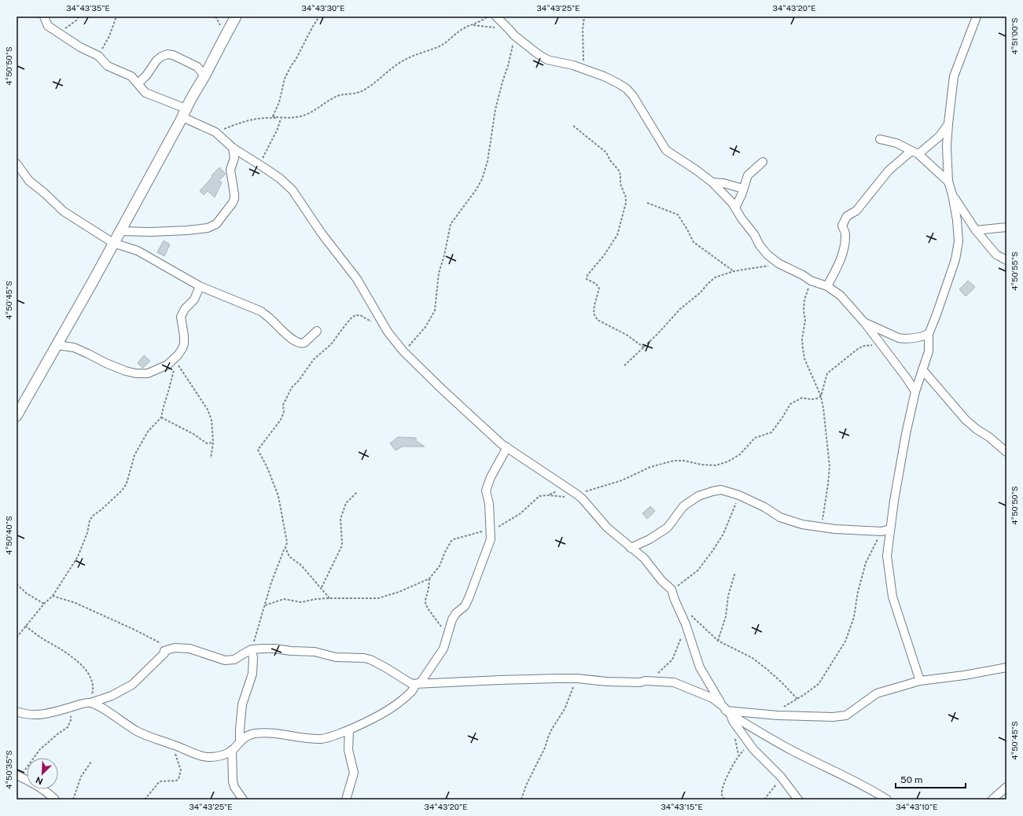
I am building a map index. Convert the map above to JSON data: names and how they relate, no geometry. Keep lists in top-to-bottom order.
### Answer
{
  "scale_bar": "50 m",
  "north": "bottom left",
  "coordinates": [
    "34°43'35\"E",
    "34°43'30\"E",
    "34°43'25\"E",
    "34°43'20\"E",
    "4°51'00\"S",
    "4°50'50\"S",
    "4°50'55\"S",
    "4°50'45\"S",
    "4°50'40\"S",
    "4°50'35\"S",
    "34°43'15\"E",
    "34°43'10\"E"
  ]
}
